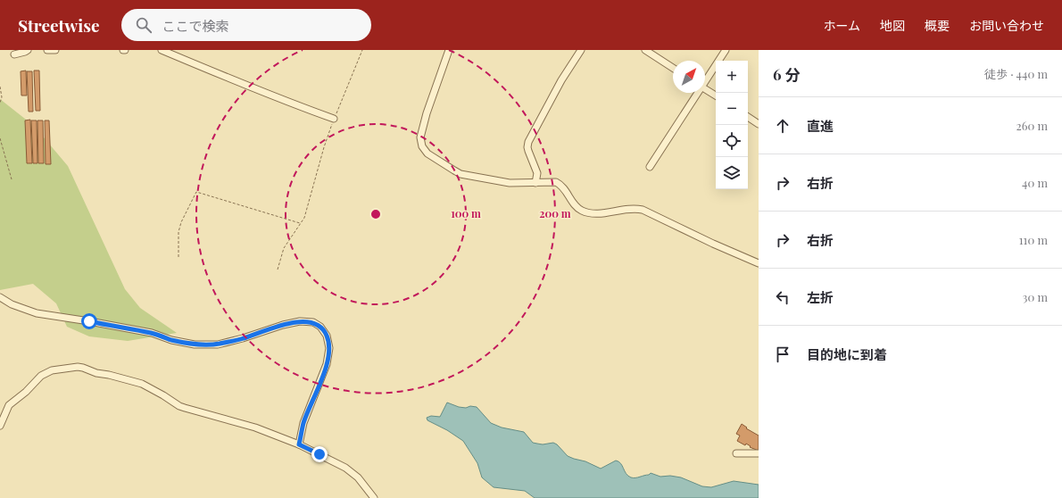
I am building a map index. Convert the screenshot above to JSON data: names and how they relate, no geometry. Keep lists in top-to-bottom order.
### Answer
{
  "north": "top right",
  "page": {
    "header": "Streetwise",
    "search": "ここで検索",
    "nav": [
      "ホーム",
      "地図",
      "概要",
      "お問い合わせ"
    ],
    "heading": ["6 分", "徒歩 · 440 m"],
    "map_buttons": ["+", "−"],
    "list": [
      ["直進", "260 m"],
      ["右折", "40 m"],
      ["右折", "110 m"],
      ["左折", "30 m"],
      "目的地に到着"
    ]
  },
  "rings": ["100 m", "200 m"]
}
